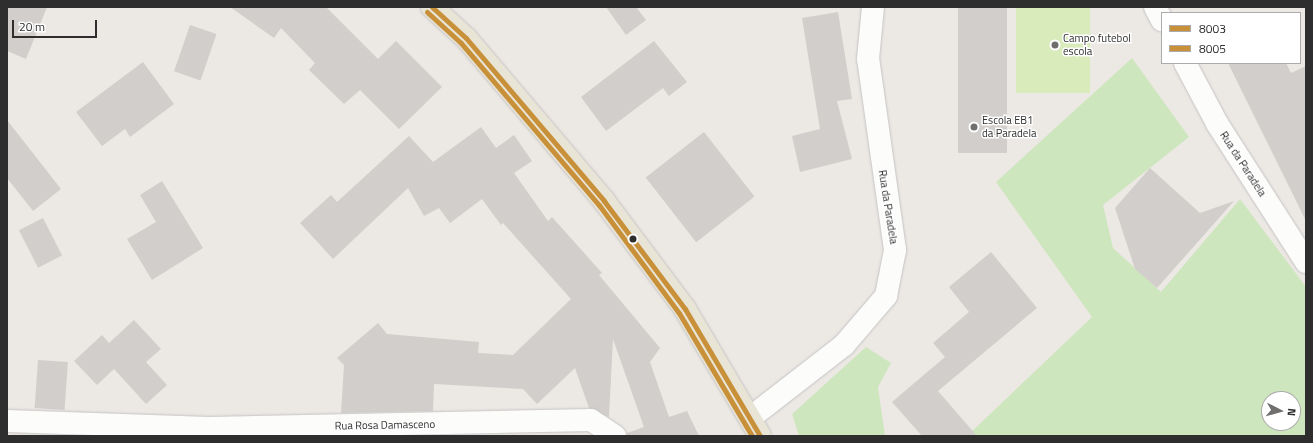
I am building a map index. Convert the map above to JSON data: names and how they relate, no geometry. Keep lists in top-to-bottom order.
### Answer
{
  "streets": {
    "street": ["Rua da Paradela", "Rua Rosa Damasceno"]
  },
  "places": ["Campo futebol escola", "Escola EB1 da Paradela"],
  "lines": ["transit line 8003", "transit line 8005"],
  "legend": ["8003", "8005"],
  "scale_bar": "20 m",
  "north": "right"
}
